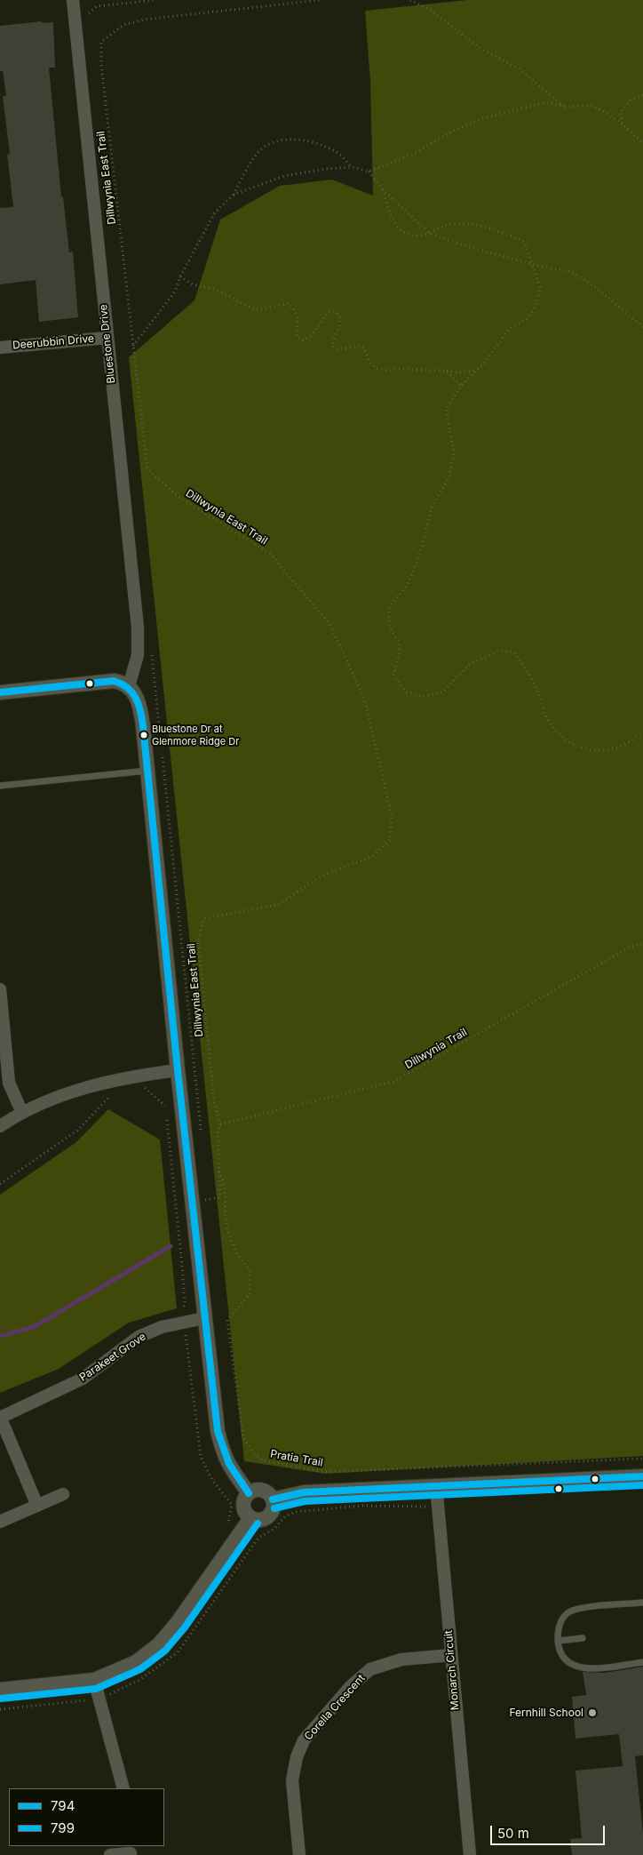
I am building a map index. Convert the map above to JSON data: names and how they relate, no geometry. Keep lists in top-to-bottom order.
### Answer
{
  "streets": {
    "street": [
      "Deerubbin Drive",
      "Bluestone Drive",
      "Parakeet Grove",
      "Monarch Circuit",
      "Corella Crescent"
    ],
    "path": ["Dillwynia East Trail", "Dillwynia Trail", "Pratia Trail"]
  },
  "crossings": [
    ["Dillwynia East Trail", "Dillwynia Trail"],
    ["Deerubbin Drive", "Bluestone Drive"],
    ["Monarch Circuit", "Corella Crescent"]
  ],
  "places": ["Bluestone Dr at Glenmore Ridge Dr", "Fernhill School"],
  "lines": ["transit line 794", "transit line 799"],
  "legend": ["794", "799"],
  "scale_bar": "50 m"
}
